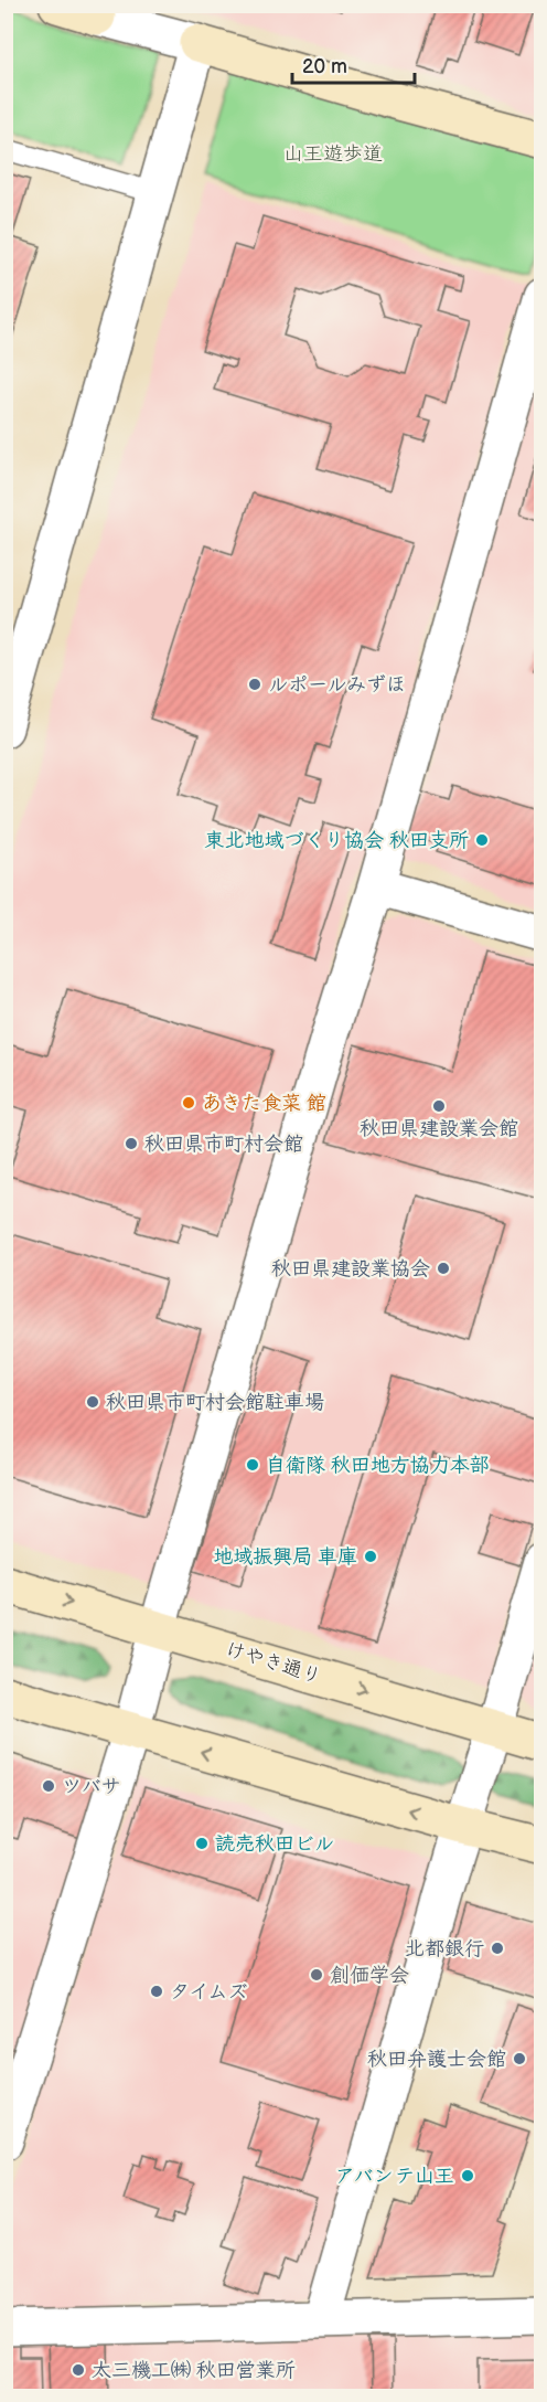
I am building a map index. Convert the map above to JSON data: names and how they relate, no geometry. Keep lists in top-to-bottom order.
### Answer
{
  "streets": {
    "street": ["けやき通り"]
  },
  "parks": ["山王遊歩道"],
  "places": [
    "ルポールみずほ",
    "東北地域づくり協会 秋田支所",
    "あきた食菜 館",
    "秋田県建設業会館",
    "秋田県市町村会館",
    "秋田県建設業協会",
    "秋田県市町村会館駐車場",
    "自衛隊 秋田地方協力本部",
    "地域振興局 車庫",
    "ツバサ",
    "読売秋田ビル",
    "北都銀行",
    "創価学会",
    "タイムズ",
    "秋田弁護士会館",
    "アバンテ山王",
    "太三機工㈱ 秋田営業所"
  ],
  "scale_bar": "20 m"
}
